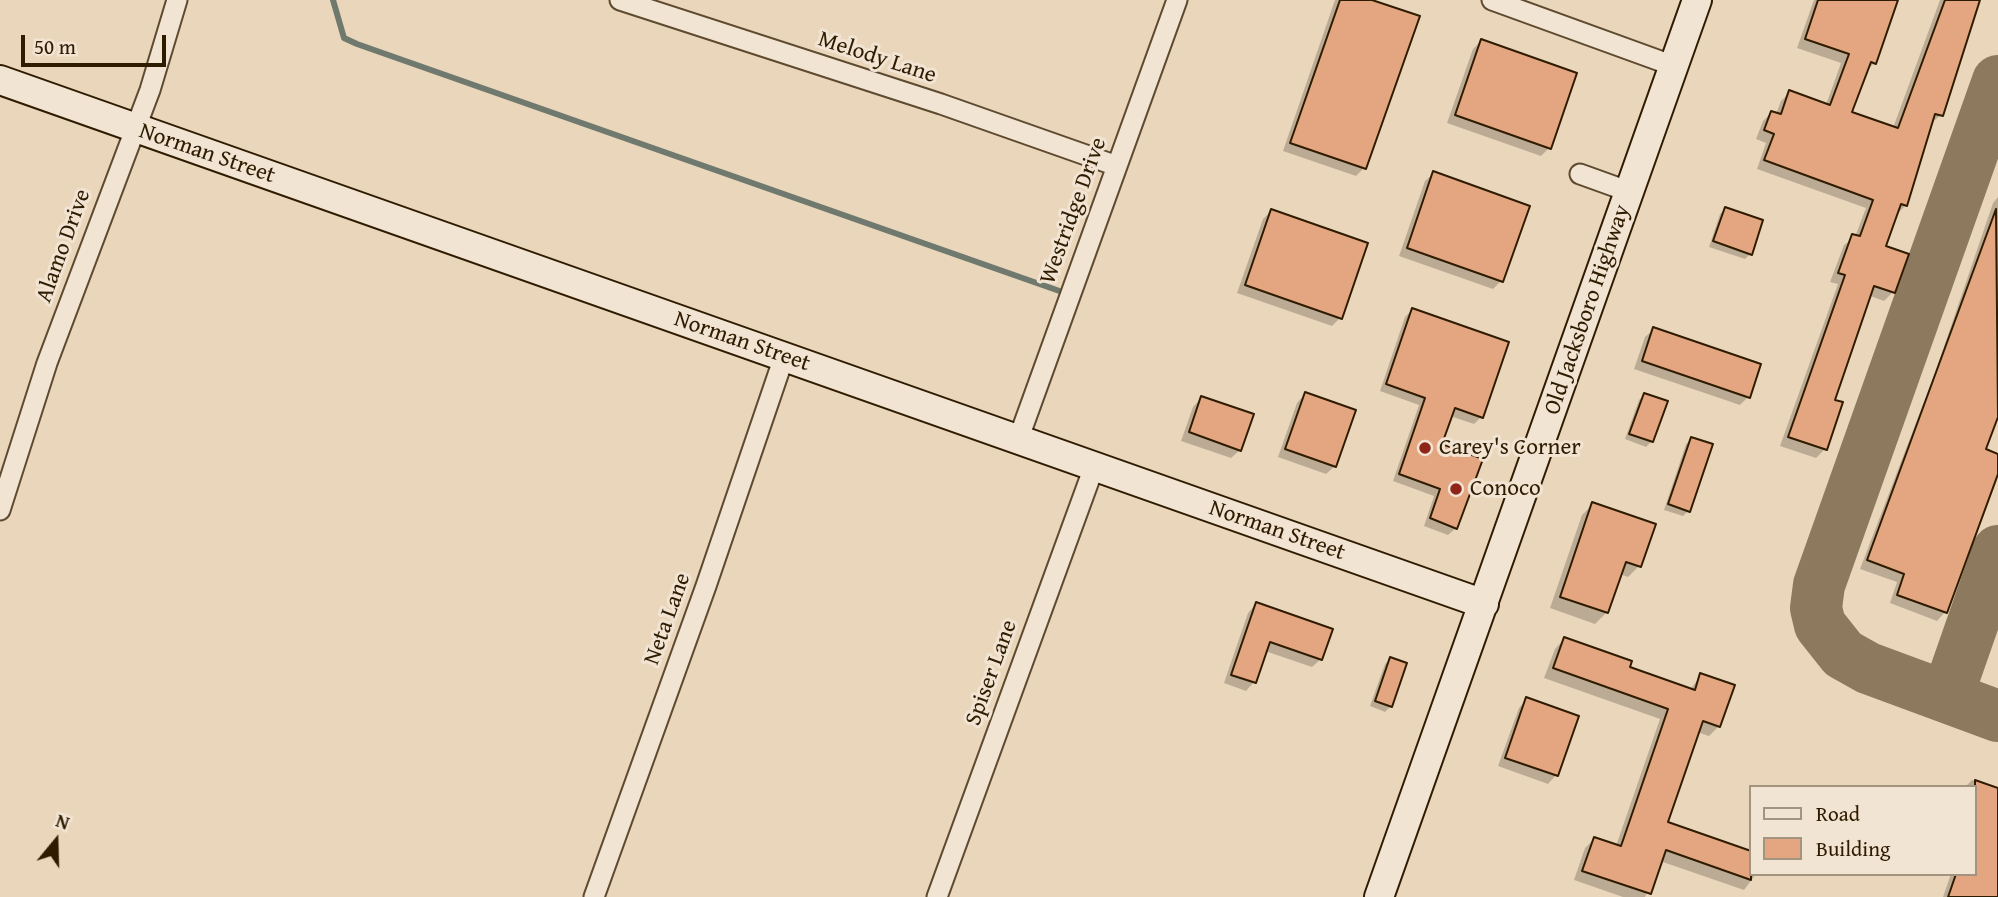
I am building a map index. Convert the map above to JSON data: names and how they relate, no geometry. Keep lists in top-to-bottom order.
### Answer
{
  "streets": {
    "street": [
      "Melody Lane",
      "Norman Street",
      "Westridge Drive",
      "Alamo Drive",
      "Old Jacksboro Highway",
      "Neta Lane",
      "Spiser Lane"
    ]
  },
  "crossings": [
    ["Melody Lane", "Westridge Drive"],
    ["Norman Street", "Westridge Drive"],
    ["Norman Street", "Alamo Drive"],
    ["Norman Street", "Old Jacksboro Highway"],
    ["Norman Street", "Neta Lane"],
    ["Norman Street", "Spiser Lane"]
  ],
  "places": ["Carey's Corner", "Conoco"],
  "legend": ["Road", "Building"],
  "scale_bar": "50 m",
  "north": "top"
}
